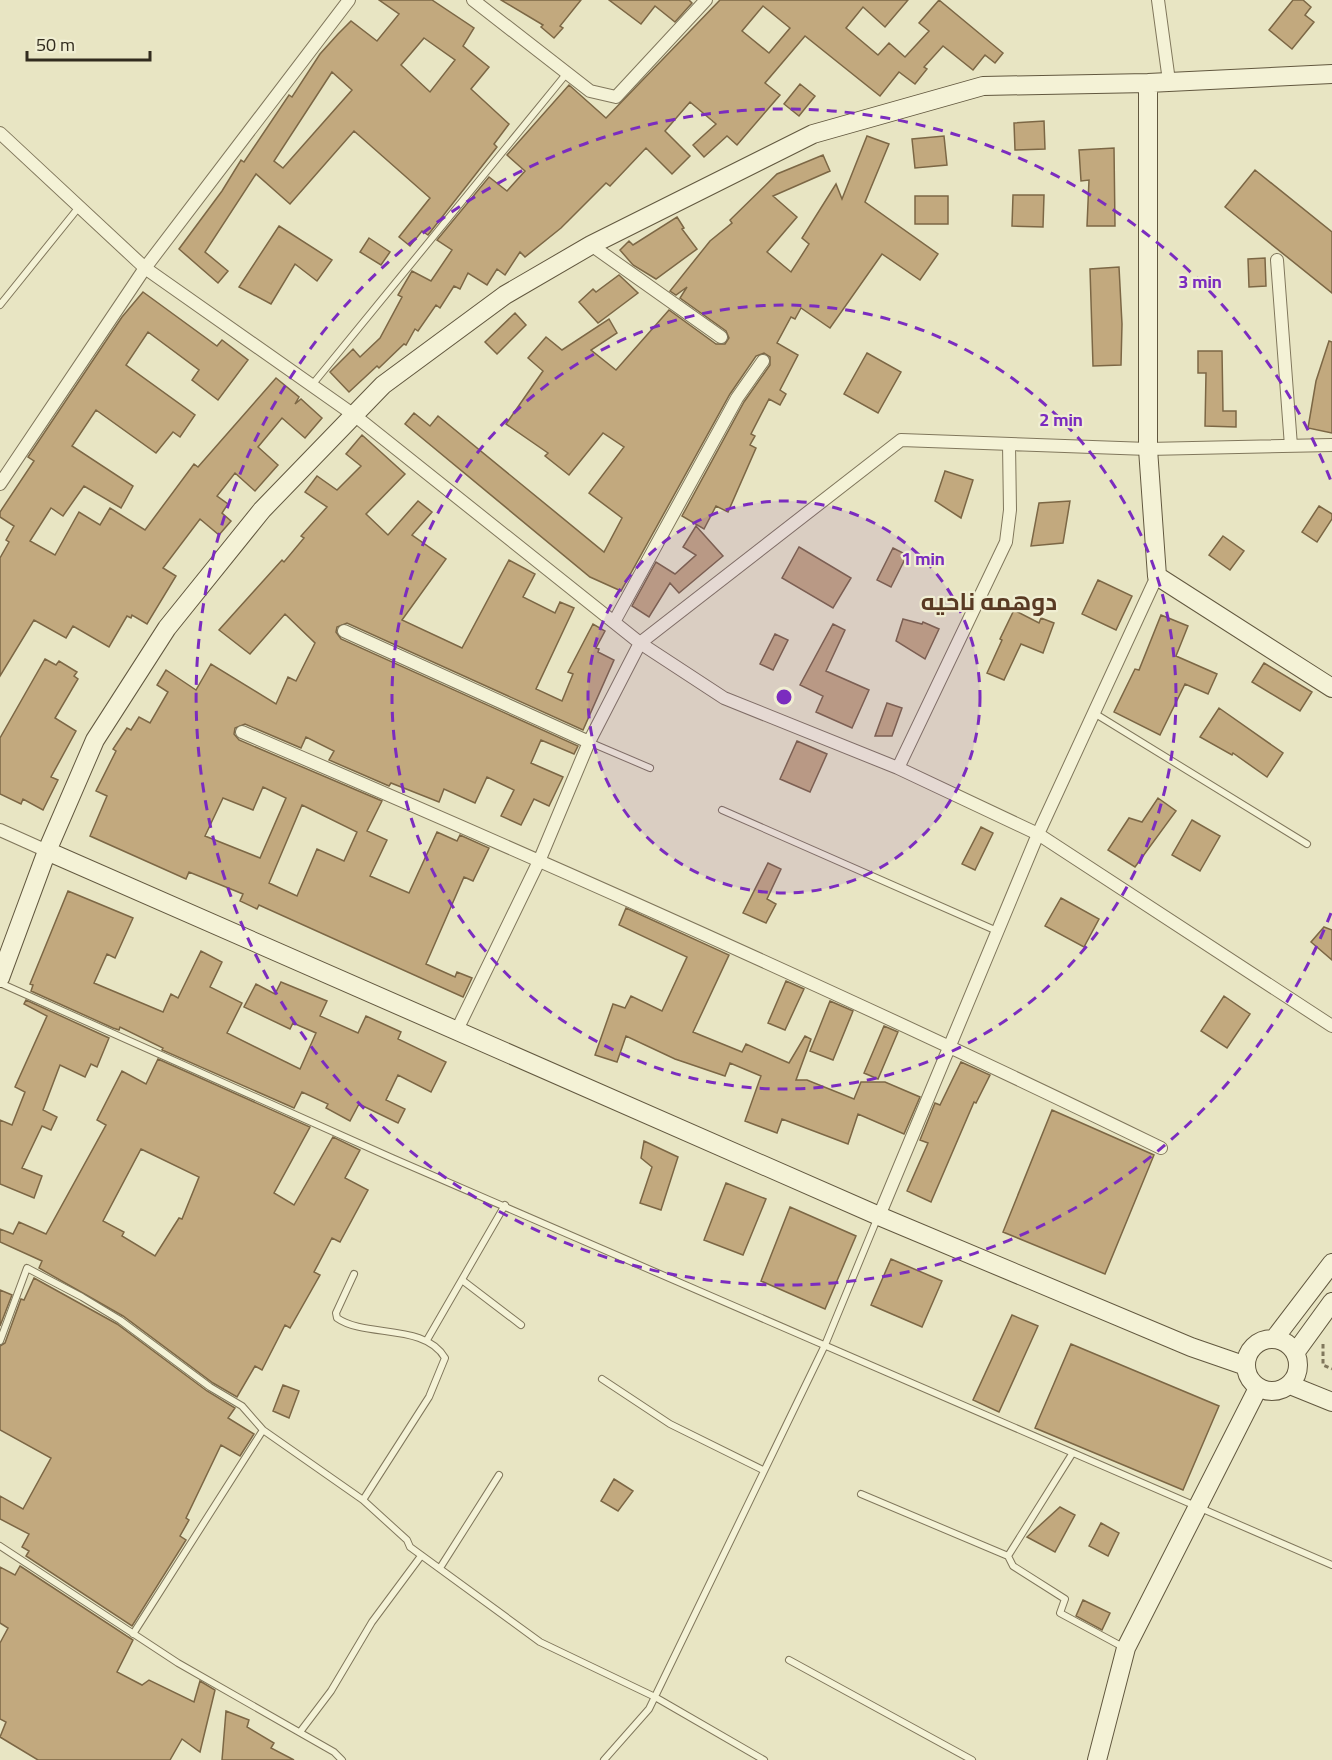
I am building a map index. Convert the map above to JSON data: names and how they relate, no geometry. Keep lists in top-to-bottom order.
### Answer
{
  "districts": ["دوهمه ناحیه"],
  "scale_bar": "50 m",
  "rings": ["3 min", "2 min", "1 min"]
}
